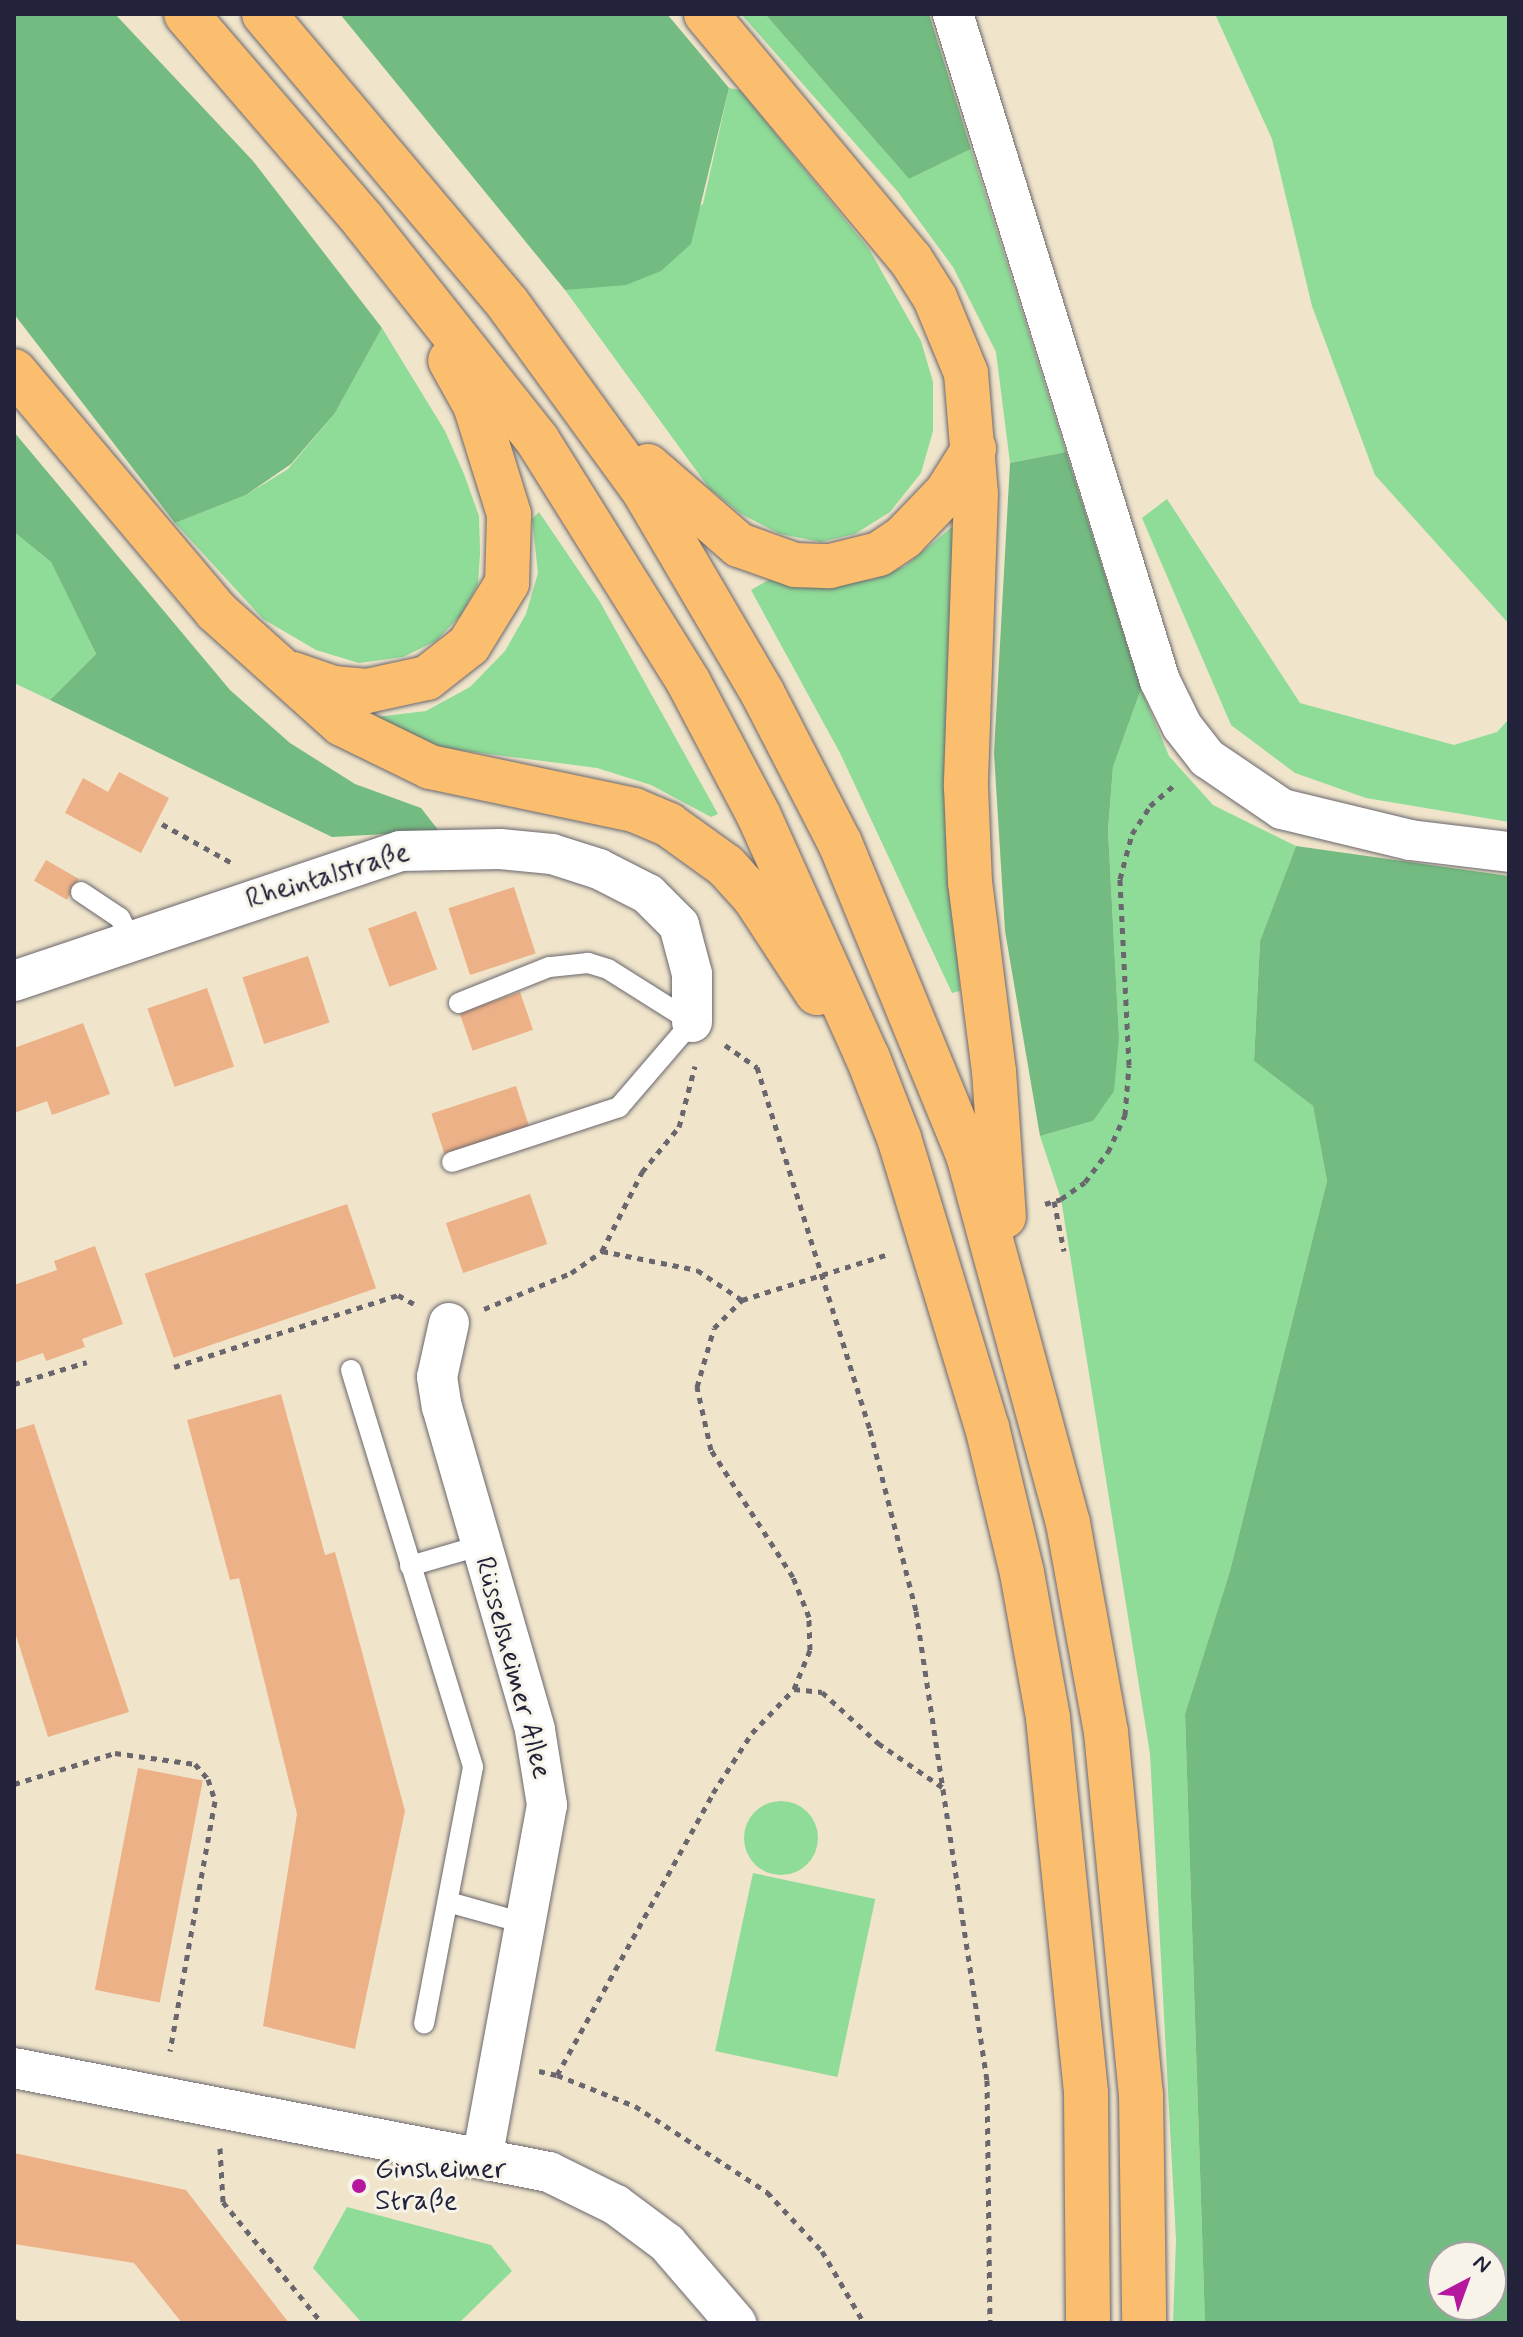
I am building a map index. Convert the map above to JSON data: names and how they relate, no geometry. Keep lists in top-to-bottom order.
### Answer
{
  "streets": {
    "street": ["Rheintalstraße", "Rüsselsheimer Allee"]
  },
  "places": ["Ginsheimer Straße"],
  "north": "top right"
}
